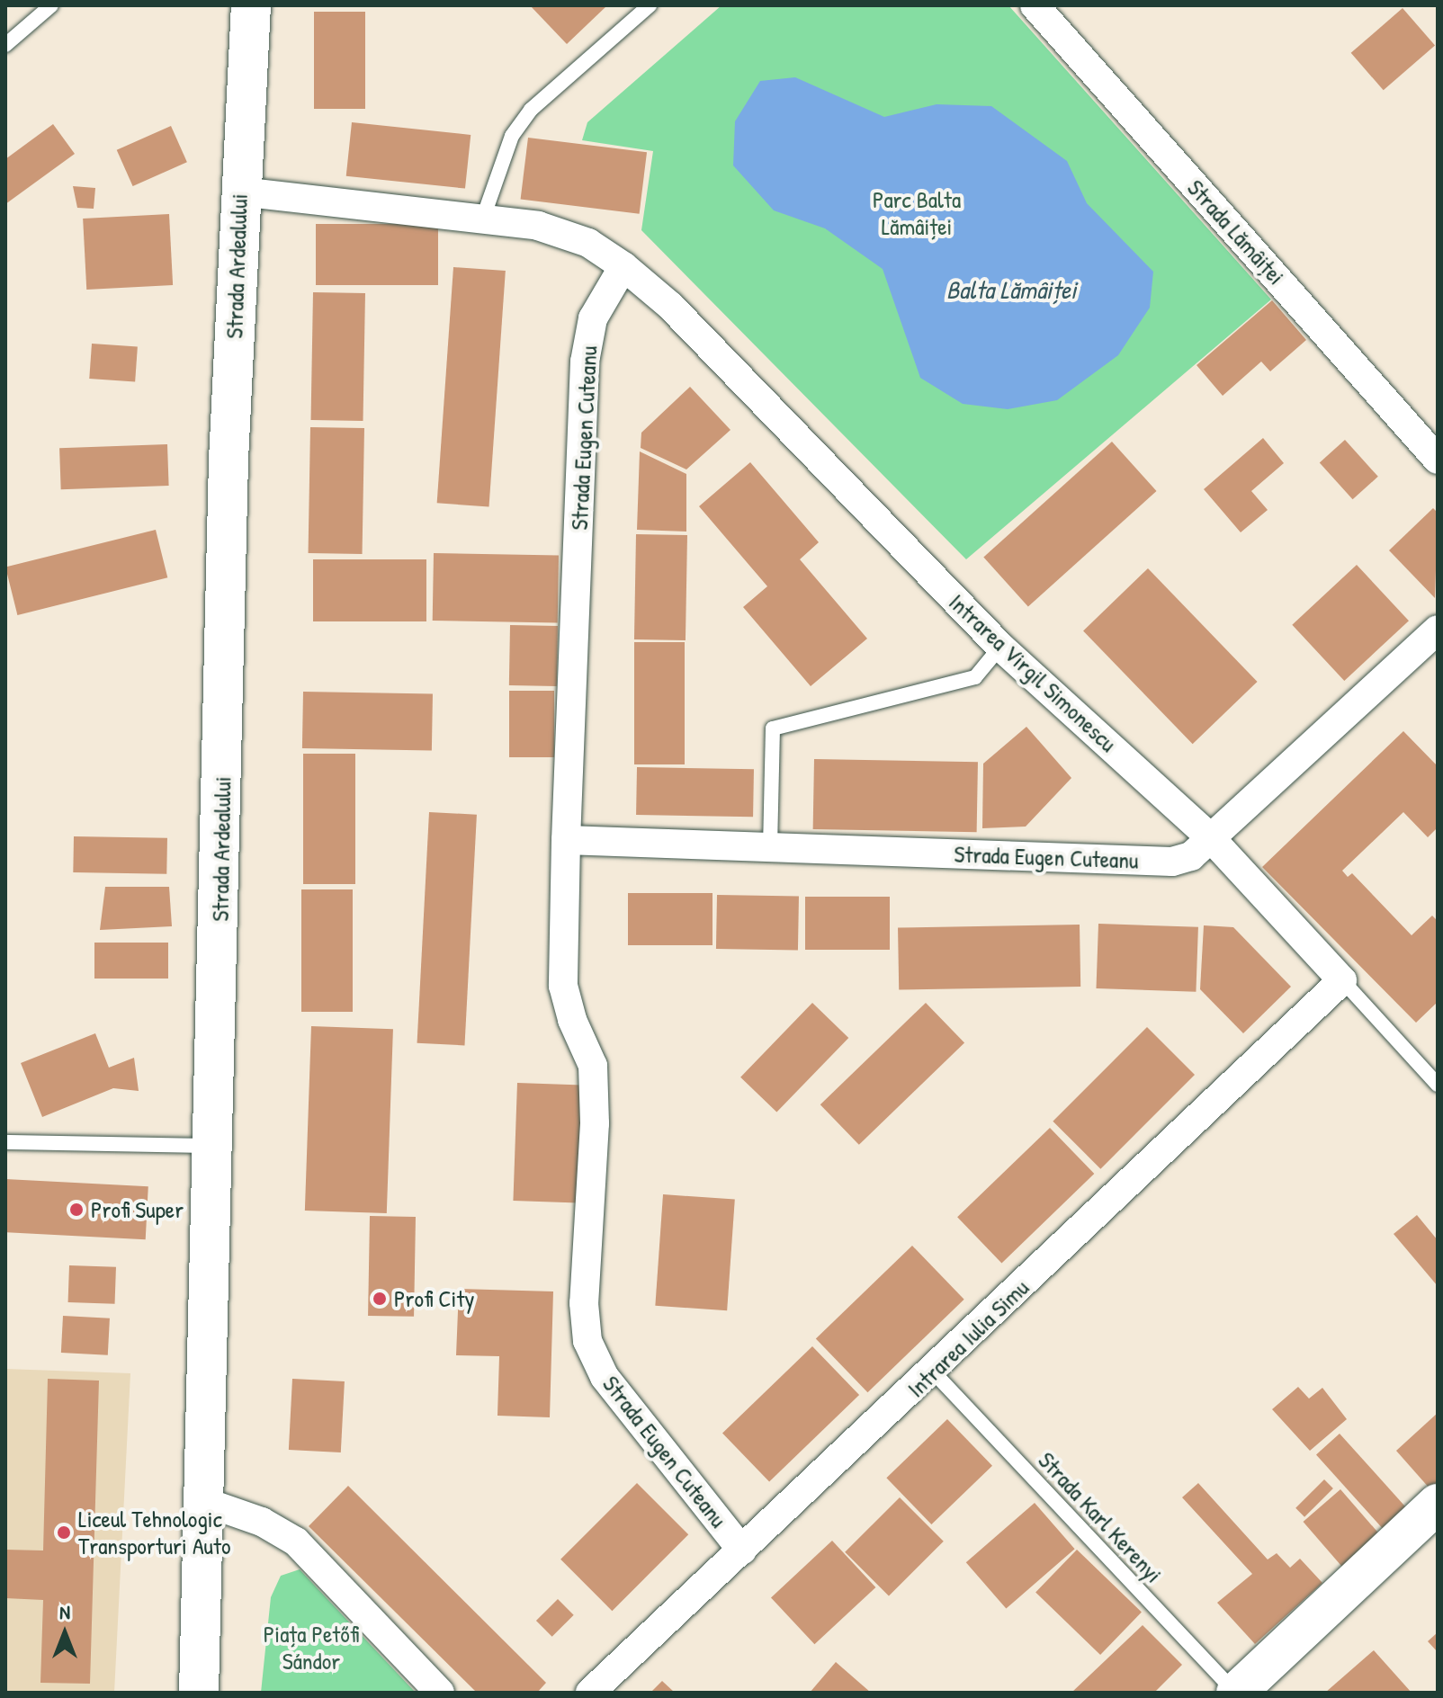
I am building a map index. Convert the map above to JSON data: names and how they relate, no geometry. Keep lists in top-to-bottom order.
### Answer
{
  "streets": {
    "street": [
      "Strada Lămâiței",
      "Strada Ardealului",
      "Strada Eugen Cuteanu",
      "Intrarea Virgil Simonescu",
      "Intrarea Iulia Simu"
    ],
    "lane": ["Strada Karl Kerenyi"]
  },
  "crossings": [
    ["Strada Eugen Cuteanu", "Intrarea Virgil Simonescu"],
    ["Strada Eugen Cuteanu", "Intrarea Iulia Simu"],
    ["Intrarea Virgil Simonescu", "Intrarea Iulia Simu"],
    ["Intrarea Iulia Simu", "Strada Karl Kerenyi"]
  ],
  "water": ["Balta Lămâiței"],
  "parks": ["Parc Balta Lămâiței", "Piața Petőfi Sándor"],
  "places": ["Profi Super", "Profi City", "Liceul Tehnologic Transporturi Auto"],
  "north": "top"
}
